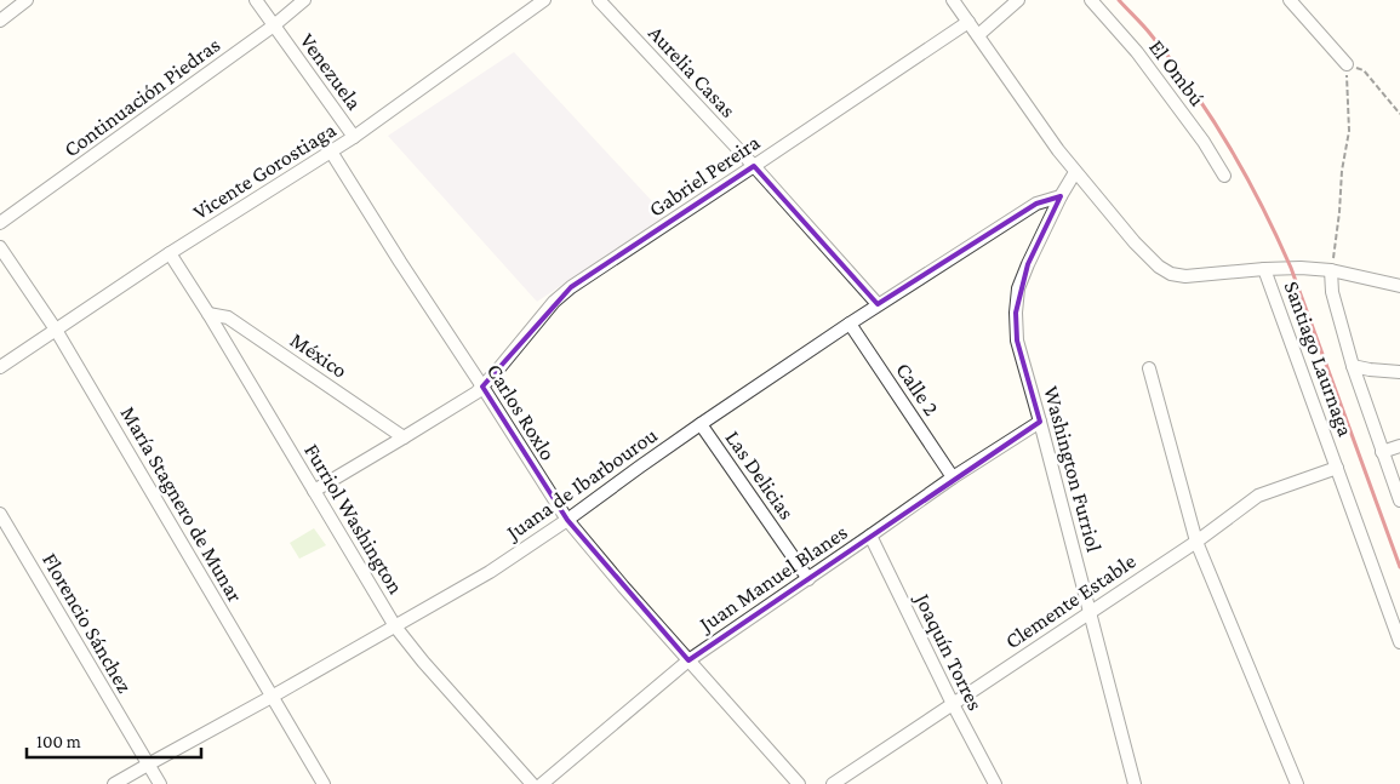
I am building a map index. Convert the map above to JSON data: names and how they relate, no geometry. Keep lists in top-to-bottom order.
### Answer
{
  "streets": {
    "street": [
      "Venezuela",
      "Aurelia Casas",
      "El Ombú",
      "Continuación Piedras",
      "Vicente Gorostiaga",
      "Gabriel Pereira",
      "México",
      "Santiago Laurnaga",
      "Calle 2",
      "Carlos Roxlo",
      "Washington Furriol",
      "Las Delicias",
      "Juana de Ibarbourou",
      "María Stagnero de Munar",
      "Furriol Washington",
      "Juan Manuel Blanes",
      "Clemente Estable",
      "Florencio Sánchez",
      "Joaquín Torres"
    ]
  },
  "crossings": [
    ["Venezuela", "Continuación Piedras"],
    ["Venezuela", "Vicente Gorostiaga"],
    ["Aurelia Casas", "Gabriel Pereira"],
    ["Aurelia Casas", "Juana de Ibarbourou"],
    ["Vicente Gorostiaga", "Carlos Roxlo"],
    ["Vicente Gorostiaga", "María Stagnero de Munar"],
    ["Vicente Gorostiaga", "Furriol Washington"],
    ["Gabriel Pereira", "México"],
    ["Gabriel Pereira", "Santiago Laurnaga"],
    ["Gabriel Pereira", "Carlos Roxlo"],
    ["Gabriel Pereira", "Furriol Washington"],
    ["México", "Furriol Washington"],
    ["Santiago Laurnaga", "Washington Furriol"],
    ["Santiago Laurnaga", "Clemente Estable"],
    ["Calle 2", "Juana de Ibarbourou"],
    ["Calle 2", "Juan Manuel Blanes"],
    ["Carlos Roxlo", "Juana de Ibarbourou"],
    ["Carlos Roxlo", "Juan Manuel Blanes"],
    ["Washington Furriol", "Juana de Ibarbourou"],
    ["Washington Furriol", "Juan Manuel Blanes"],
    ["Washington Furriol", "Clemente Estable"],
    ["Las Delicias", "Juana de Ibarbourou"],
    ["Las Delicias", "Juan Manuel Blanes"],
    ["Juana de Ibarbourou", "María Stagnero de Munar"],
    ["Juana de Ibarbourou", "Furriol Washington"],
    ["Juana de Ibarbourou", "Florencio Sánchez"],
    ["Juan Manuel Blanes", "Joaquín Torres"],
    ["Clemente Estable", "Joaquín Torres"]
  ],
  "scale_bar": "100 m"
}
